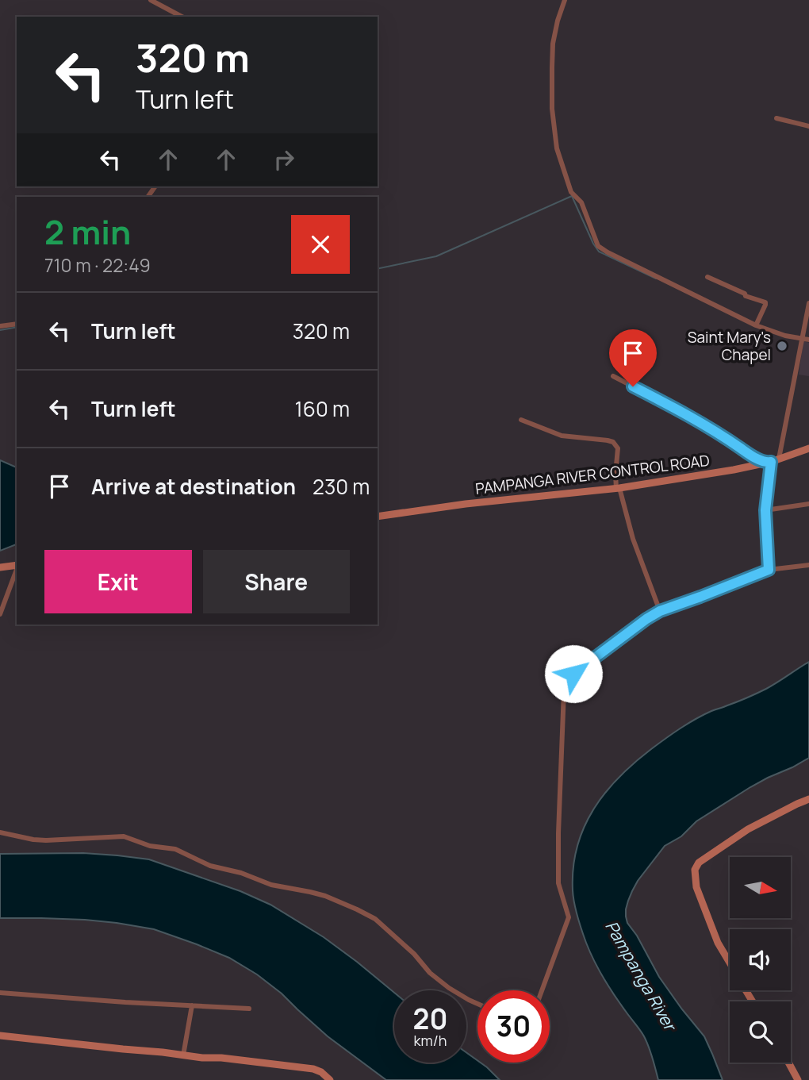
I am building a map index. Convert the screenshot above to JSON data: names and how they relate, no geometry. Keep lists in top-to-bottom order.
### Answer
{
  "streets": {
    "street": ["PAMPANGA RIVER CONTROL ROAD"]
  },
  "water": ["Pampanga River"],
  "places": ["Saint Mary's Chapel"],
  "north": "right",
  "page": {
    "turn": ["320 m", "Turn left"],
    "heading": ["2 min", "710 m · 22:49"],
    "list": [
      {
        "name": "Turn left",
        "value": "320 m"
      },
      {
        "name": "Turn left",
        "value": "160 m"
      },
      {
        "name": "Arrive at destination",
        "value": "230 m"
      }
    ],
    "buttons": ["Exit", "Share"],
    "speed": "20 km/h",
    "limit": "30"
  }
}
